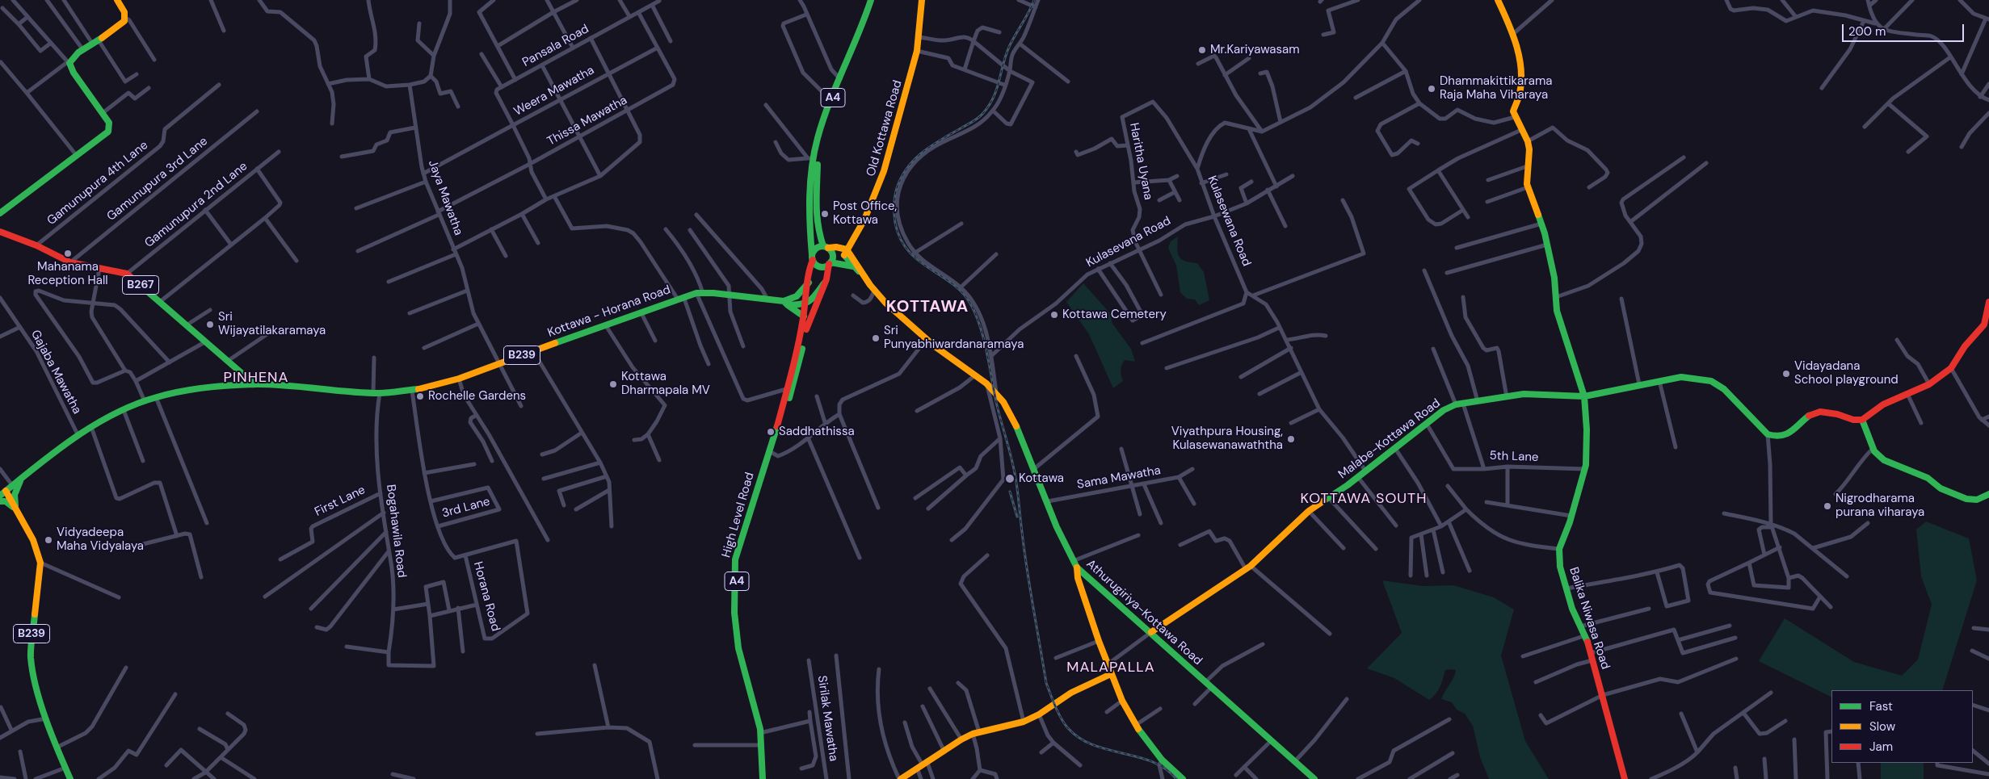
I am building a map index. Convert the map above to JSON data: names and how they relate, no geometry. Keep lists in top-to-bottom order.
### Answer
{
  "streets": {
    "main road": [
      "A4",
      "Old Kottawa Road",
      "B267",
      "Kottawa - Horana Road",
      "B239",
      "Malabe-Kottawa Road",
      "High Level Road",
      "Athurugiriya-Kottawa Road",
      "Balika Niwasa Road"
    ],
    "street": [
      "Pansala Road",
      "Weera Mawatha",
      "Thissa Mawatha",
      "Haritha Uyana",
      "Gamunupura 3rd Lane",
      "Gamunupura 4th Lane",
      "Jaya Mawatha",
      "Gamunupura 2nd Lane",
      "Kulasewana Road",
      "Kulasevana Road",
      "Gajaba Mawatha",
      "5th Lane",
      "Sama Mawatha",
      "First Lane",
      "3rd Lane",
      "Bogahawila Road",
      "Horana Road",
      "Sirilak Mawatha"
    ]
  },
  "crossings": [
    ["Pansala Road", "Thissa Mawatha"],
    ["Weera Mawatha", "Thissa Mawatha"],
    ["A4", "High Level Road"],
    ["Thissa Mawatha", "Jaya Mawatha"],
    ["Old Kottawa Road", "Athurugiriya-Kottawa Road"],
    ["Haritha Uyana", "Kulasewana Road"],
    ["Haritha Uyana", "Kulasevana Road"],
    ["Gamunupura 3rd Lane", "B267"],
    ["Gamunupura 4th Lane", "B267"],
    ["Jaya Mawatha", "Kottawa - Horana Road"],
    ["Gamunupura 2nd Lane", "B267"],
    ["Kulasewana Road", "Kulasevana Road"],
    ["B267", "Kottawa - Horana Road"],
    ["B267", "B239"],
    ["Kottawa - Horana Road", "B239"],
    ["Kottawa - Horana Road", "High Level Road"],
    ["Kottawa - Horana Road", "Bogahawila Road"],
    ["Kottawa - Horana Road", "Horana Road"],
    ["B239", "Gajaba Mawatha"],
    ["B239", "High Level Road"],
    ["Malabe-Kottawa Road", "5th Lane"],
    ["Malabe-Kottawa Road", "Athurugiriya-Kottawa Road"],
    ["Malabe-Kottawa Road", "Balika Niwasa Road"],
    ["5th Lane", "Balika Niwasa Road"],
    ["Sama Mawatha", "Athurugiriya-Kottawa Road"],
    ["First Lane", "Bogahawila Road"],
    ["3rd Lane", "Horana Road"]
  ],
  "districts": [
    "KOTTAWA",
    "PINHENA",
    "KOTTAWA SOUTH",
    "MALAPALLA"
  ],
  "places": [
    "Mr.Kariyawasam",
    "Dhammakittikarama Raja Maha Viharaya",
    "Post Office, Kottawa",
    "Mahanama Reception Hall",
    "Kottawa Cemetery",
    "Sri Wijayatilakaramaya",
    "Sri Punyabhiwardanaramaya",
    "Vidayadana School playground",
    "Kottawa Dharmapala MV",
    "Rochelle Gardens",
    "Saddhathissa",
    "Viyathpura Housing, Kulasewanawaththa",
    "Kottawa",
    "Nigrodharama purana viharaya",
    "Vidyadeepa Maha Vidyalaya"
  ],
  "legend": ["Fast", "Slow", "Jam"],
  "scale_bar": "200 m"
}
